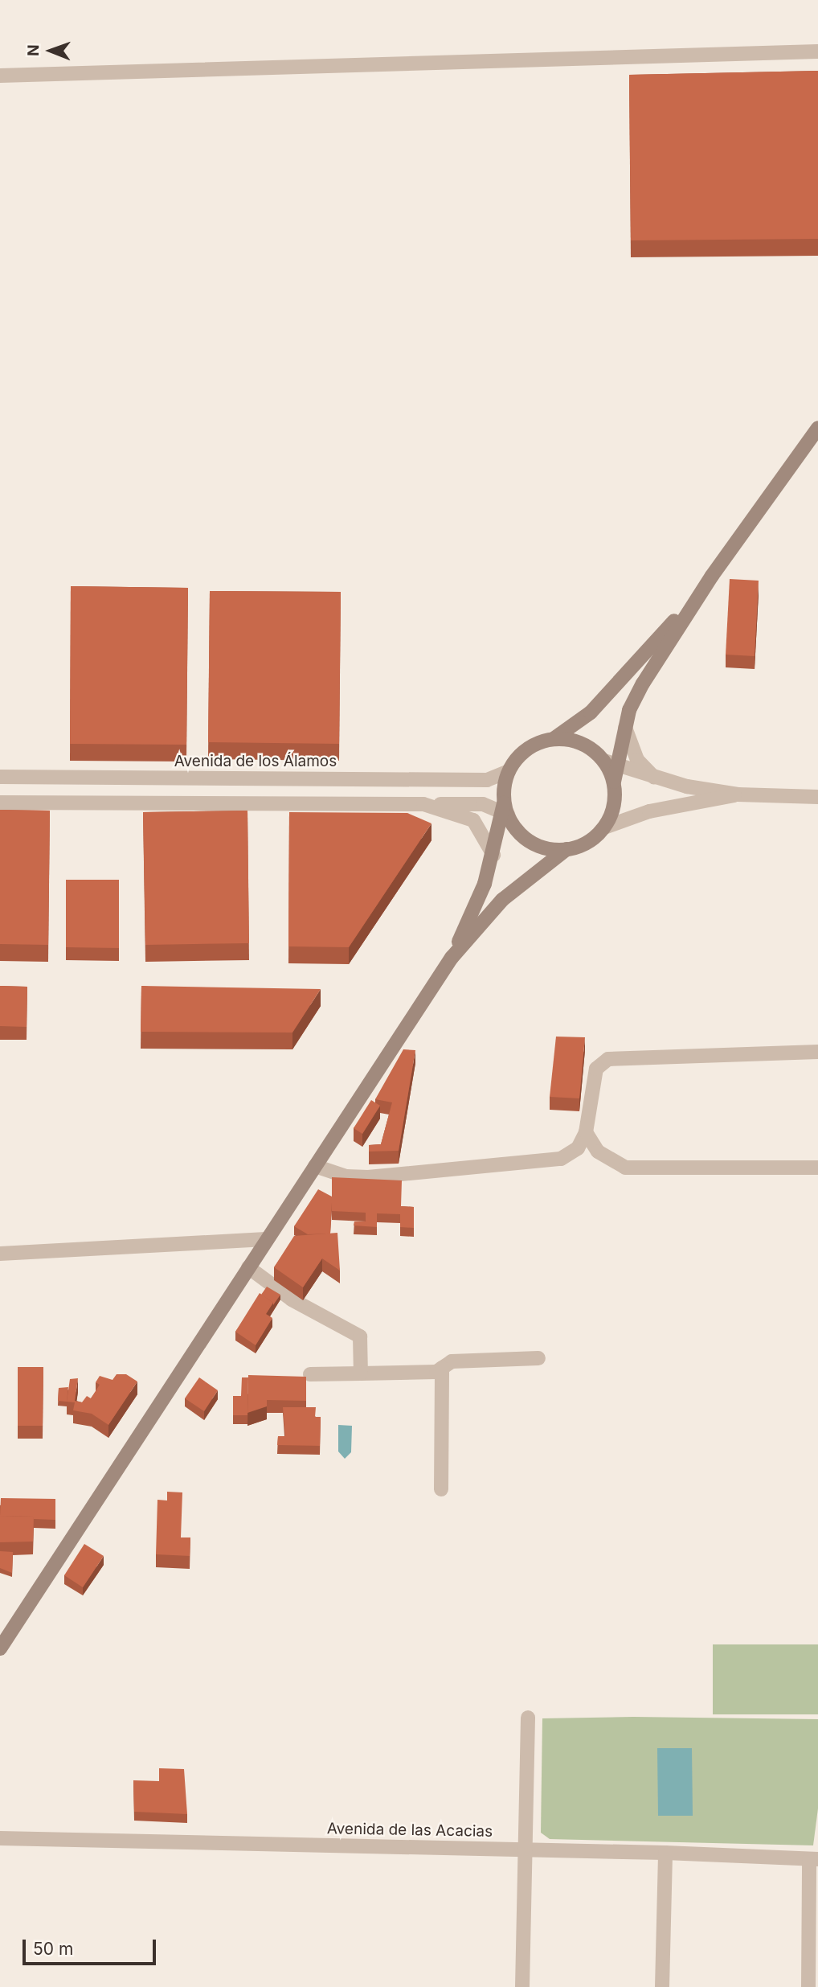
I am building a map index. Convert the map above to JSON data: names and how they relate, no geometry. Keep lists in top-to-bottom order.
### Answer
{
  "streets": {
    "street": ["Avenida de los Álamos", "Avenida de las Acacias"]
  },
  "scale_bar": "50 m",
  "north": "left"
}
